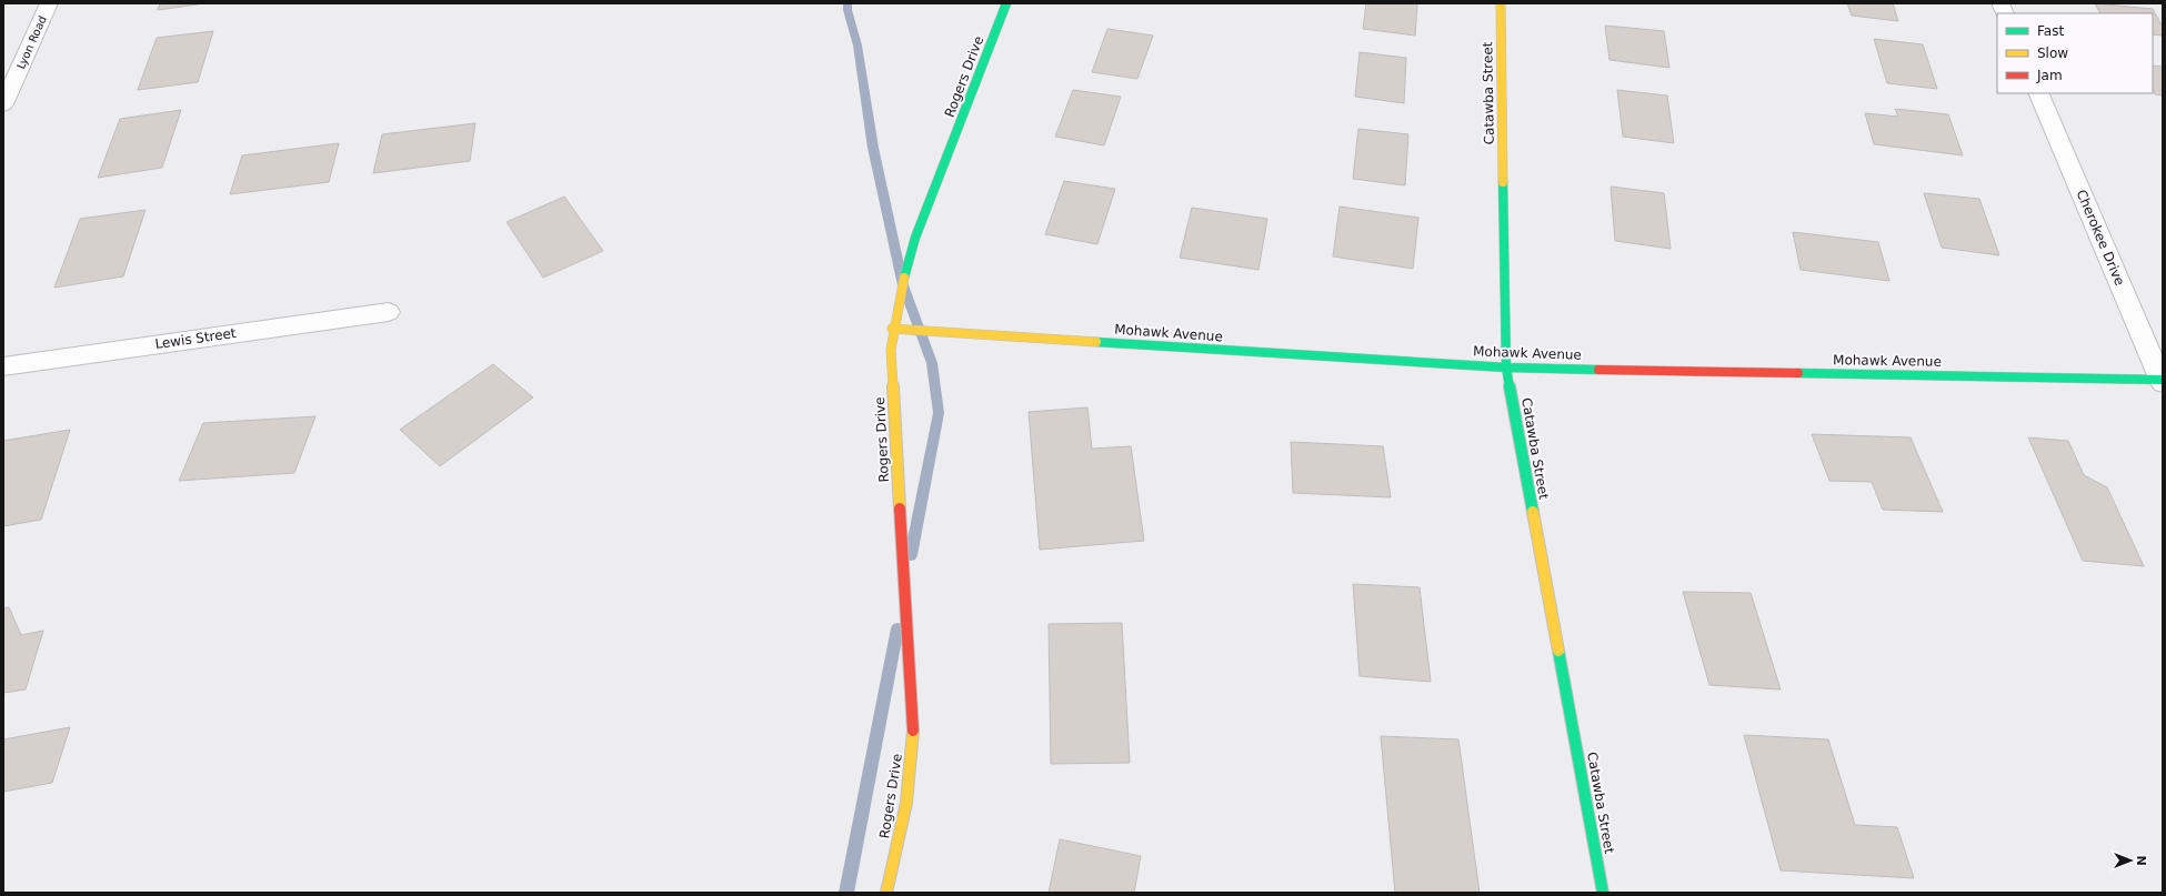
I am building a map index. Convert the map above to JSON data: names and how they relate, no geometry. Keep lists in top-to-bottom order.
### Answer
{
  "streets": {
    "street": [
      "Lyon Road",
      "Rogers Drive",
      "Catawba Street",
      "Cherokee Drive",
      "Mohawk Avenue",
      "Lewis Street"
    ]
  },
  "crossings": [
    ["Rogers Drive", "Mohawk Avenue"],
    ["Catawba Street", "Mohawk Avenue"],
    ["Cherokee Drive", "Mohawk Avenue"]
  ],
  "legend": ["Fast", "Slow", "Jam"],
  "north": "right"
}
